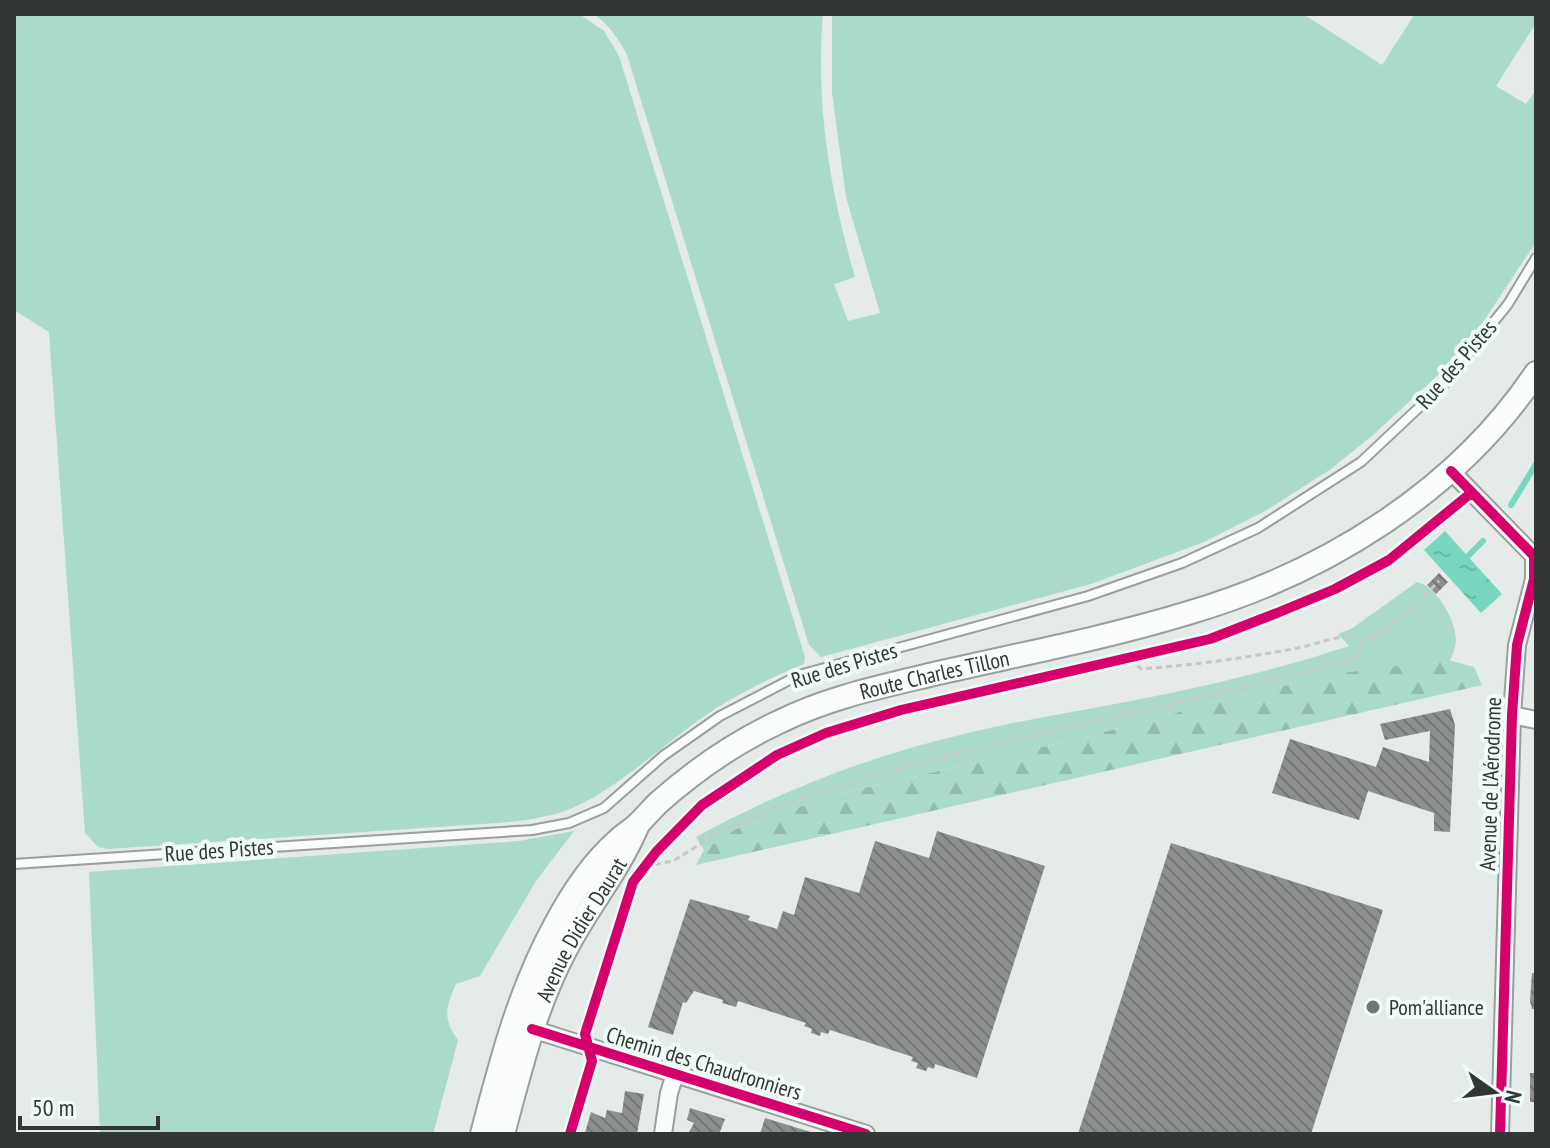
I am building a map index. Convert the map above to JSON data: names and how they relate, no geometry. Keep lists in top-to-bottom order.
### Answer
{
  "streets": {
    "main road": ["Route Charles Tillon", "Avenue Didier Daurat"],
    "street": ["Avenue de l'Aérodrome", "Chemin des Chaudronniers"],
    "lane": ["Rue des Pistes"]
  },
  "crossings": [
    ["Route Charles Tillon", "Avenue de l'Aérodrome"],
    ["Route Charles Tillon", "Avenue Didier Daurat"],
    ["Avenue Didier Daurat", "Chemin des Chaudronniers"]
  ],
  "places": ["Pom'alliance"],
  "scale_bar": "50 m",
  "north": "right"
}
